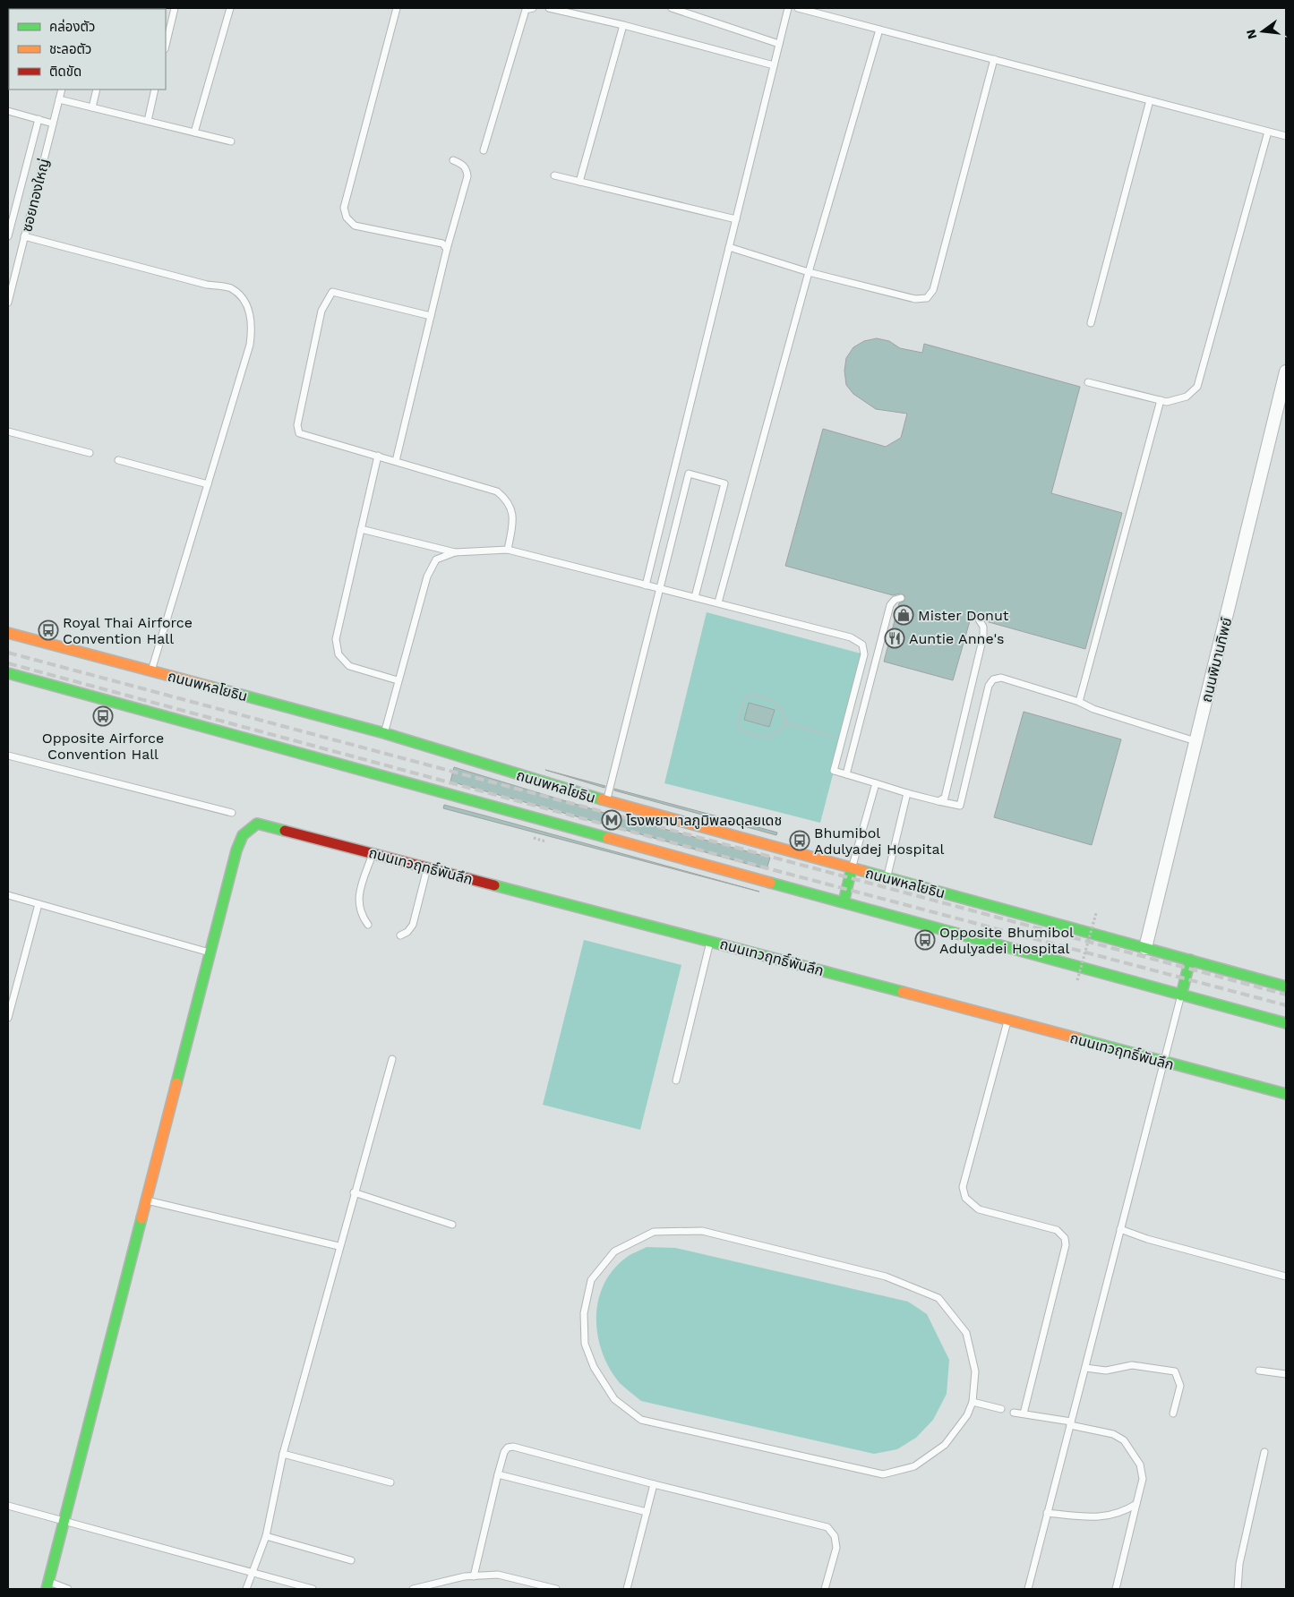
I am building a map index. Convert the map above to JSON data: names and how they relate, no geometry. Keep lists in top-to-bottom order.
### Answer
{
  "streets": {
    "main road": ["ถนนพหลโยธิน", "ถนนเทวฤทธิ์พันลึก"],
    "street": ["ถนนพิมานทิพย์"],
    "lane": ["ซอยทองใหญ่"]
  },
  "crossings": [
    ["ถนนพิมานทิพย์", "ถนนพหลโยธิน"]
  ],
  "places": {
    "shop": ["Mister Donut"],
    "bus stop": [
      "Royal Thai Airforce Convention Hall",
      "Opposite Airforce Convention Hall",
      "Bhumibol Adulyadej Hospital",
      "Opposite Bhumibol Adulyadei Hospital"
    ],
    "restaurant": ["Auntie Anne's"],
    "metro station": ["โรงพยาบาลภูมิพลอดุลยเดช"]
  },
  "legend": ["คล่องตัว", "ชะลอตัว", "ติดขัด"],
  "north": "left"
}
